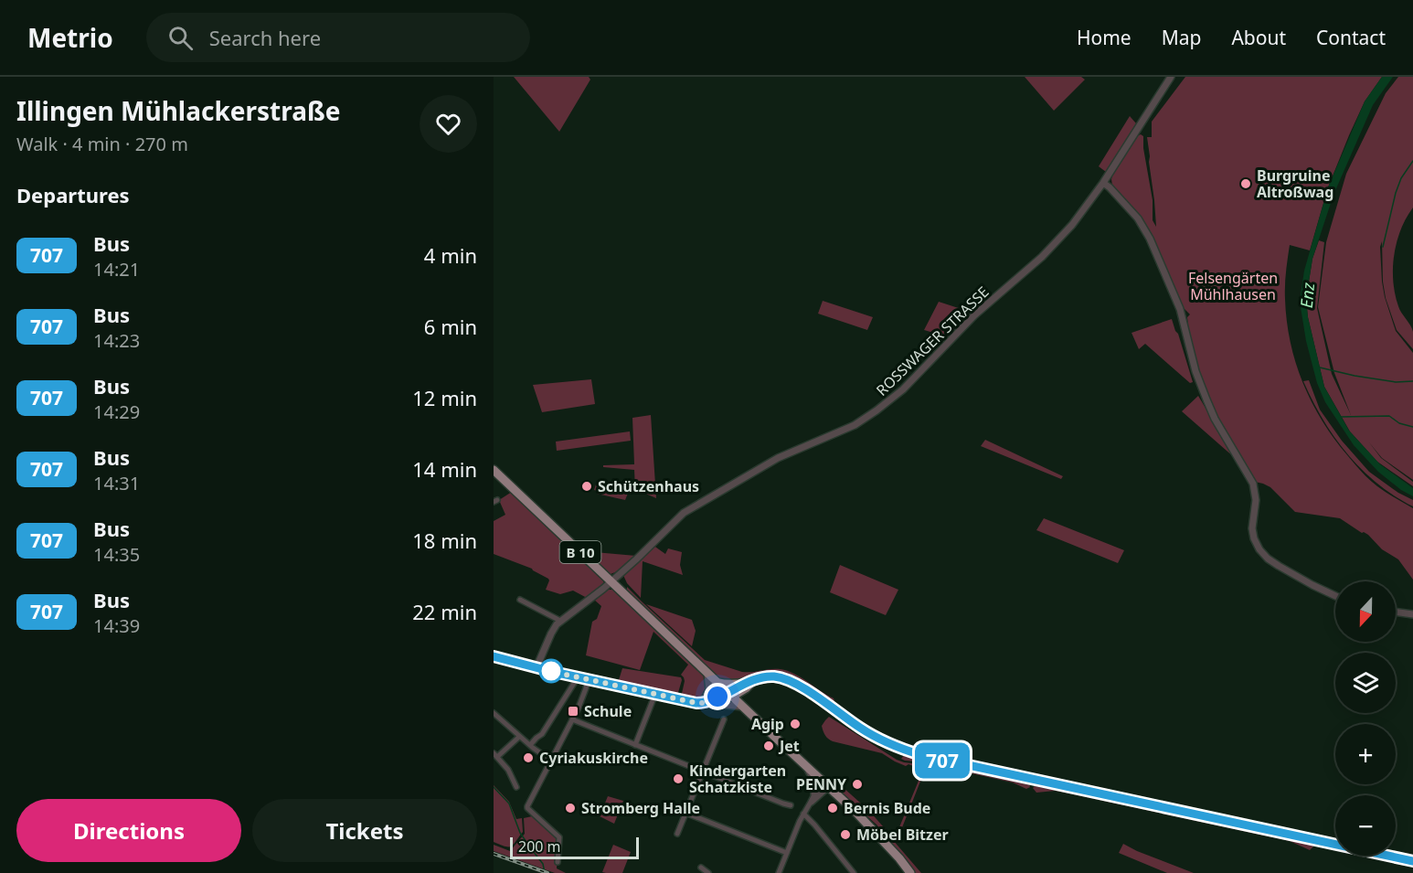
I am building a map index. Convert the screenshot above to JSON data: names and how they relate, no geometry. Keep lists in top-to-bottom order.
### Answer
{
  "streets": {
    "main road": ["B 10"],
    "street": ["ROSSWAGER STRASSE"]
  },
  "crossings": [
    ["ROSSWAGER STRASSE", "B 10"]
  ],
  "water": ["Enz"],
  "parks": ["Felsengärten Mühlhausen"],
  "places": {
    "other": [
      "Burgruine Altroßwag",
      "Schützenhaus",
      "Agip",
      "Jet",
      "Cyriakuskirche",
      "Kindergarten Schatzkiste",
      "PENNY",
      "Stromberg Halle",
      "Bernis Bude",
      "Möbel Bitzer"
    ],
    "transit": ["Schule"]
  },
  "lines": ["bus line 707"],
  "scale_bar": "200 m",
  "north": "bottom",
  "page": {
    "header": "Metrio",
    "search": "Search here",
    "nav": [
      "Home",
      "Map",
      "About",
      "Contact"
    ],
    "heading": [
      ["Illingen Mühlackerstraße", "Walk · 4 min · 270 m"],
      "Departures"
    ],
    "on_map": "707",
    "list": [
      {
        "mark": "707",
        "name": "Bus",
        "note": "14:21",
        "value": "4 min"
      },
      {
        "mark": "707",
        "name": "Bus",
        "note": "14:23",
        "value": "6 min"
      },
      {
        "mark": "707",
        "name": "Bus",
        "note": "14:29",
        "value": "12 min"
      },
      {
        "mark": "707",
        "name": "Bus",
        "note": "14:31",
        "value": "14 min"
      },
      {
        "mark": "707",
        "name": "Bus",
        "note": "14:35",
        "value": "18 min"
      },
      {
        "mark": "707",
        "name": "Bus",
        "note": "14:39",
        "value": "22 min"
      }
    ],
    "map_buttons": ["+", "−"],
    "buttons": ["Directions", "Tickets"],
    "scale": "200 m"
  }
}
